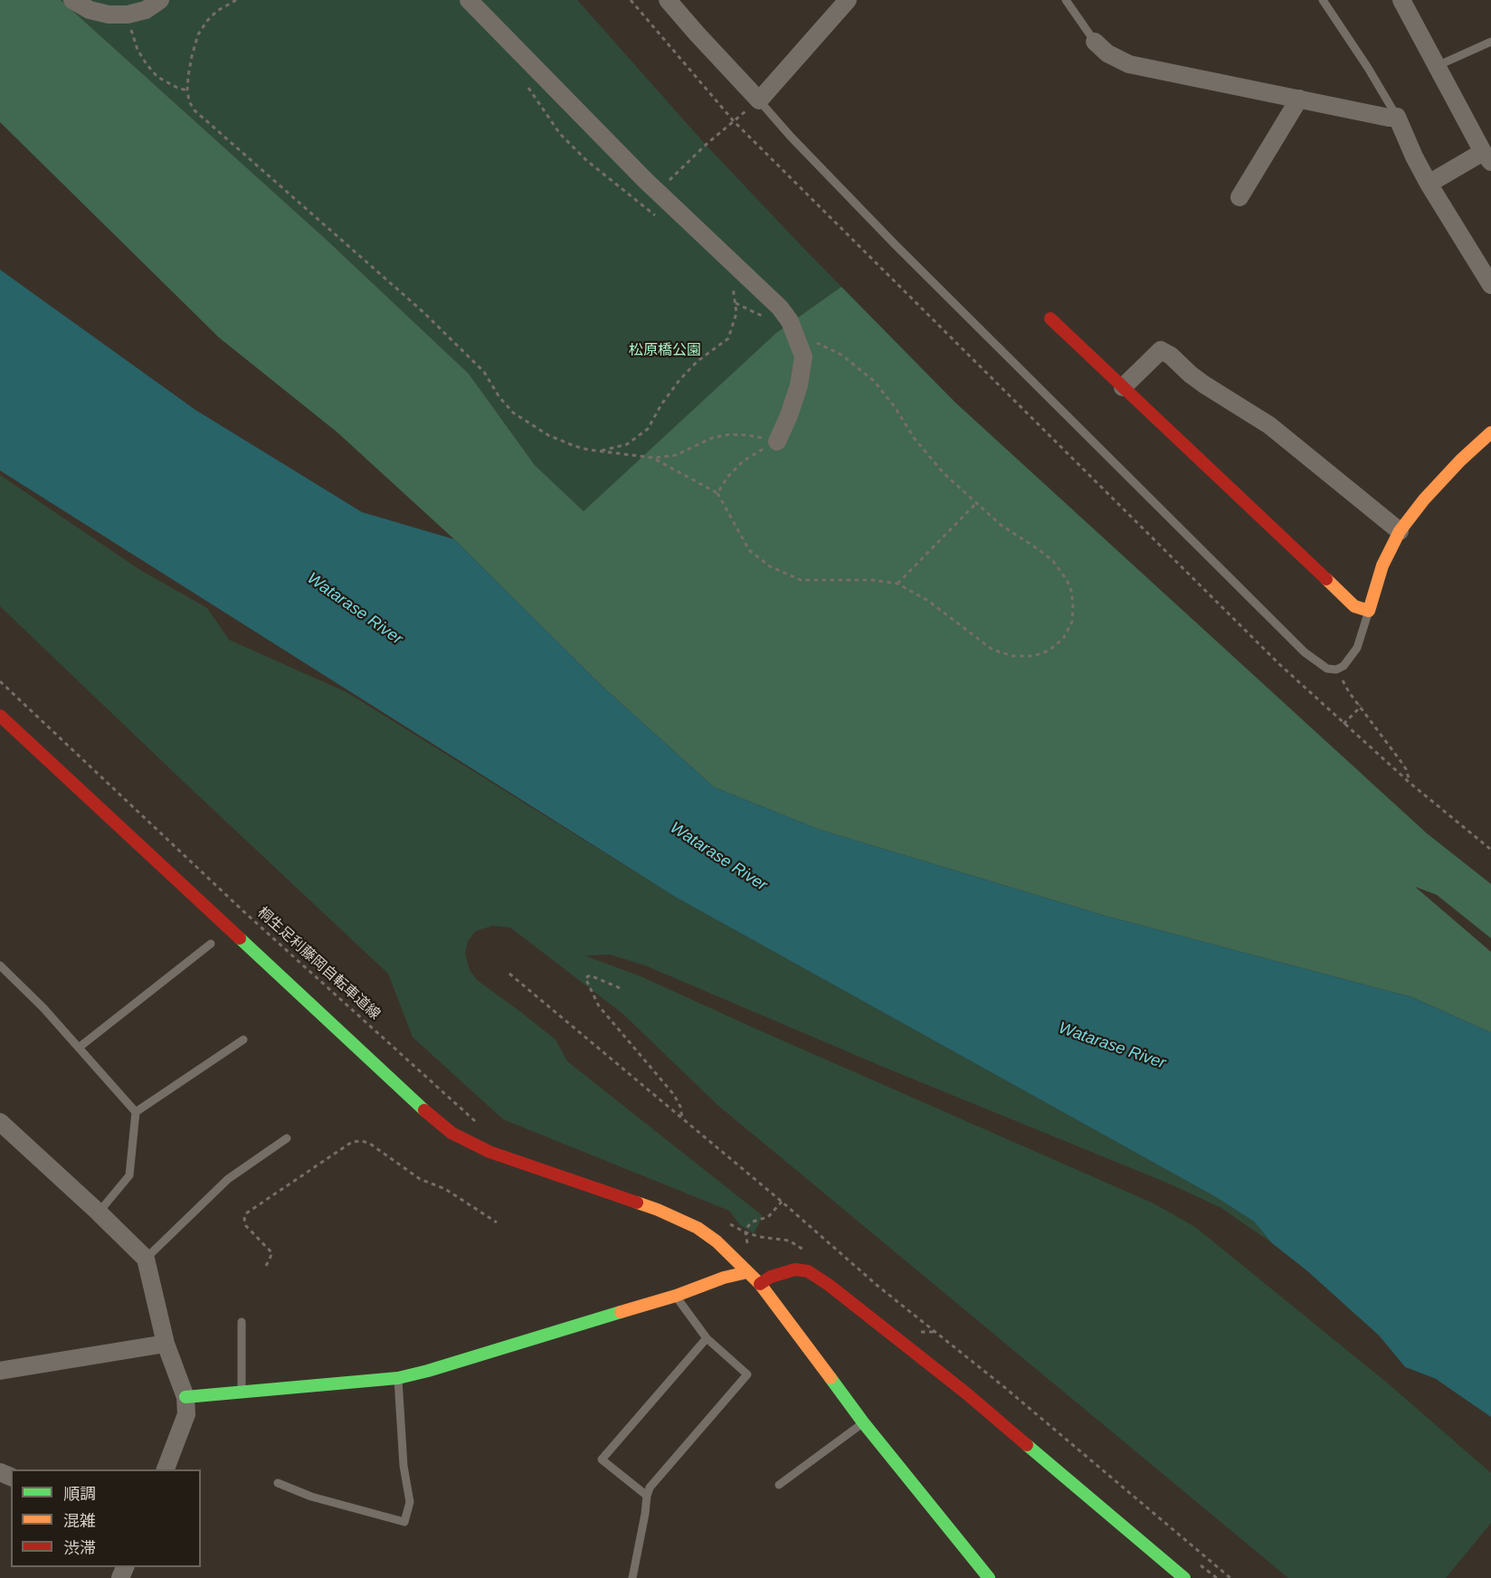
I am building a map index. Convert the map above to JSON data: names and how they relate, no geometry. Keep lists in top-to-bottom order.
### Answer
{
  "streets": {
    "path": ["桐生足利藤岡自転車道線"]
  },
  "water": ["Watarase River"],
  "parks": ["松原橋公園"],
  "legend": ["順調", "混雑", "渋滞"]
}
